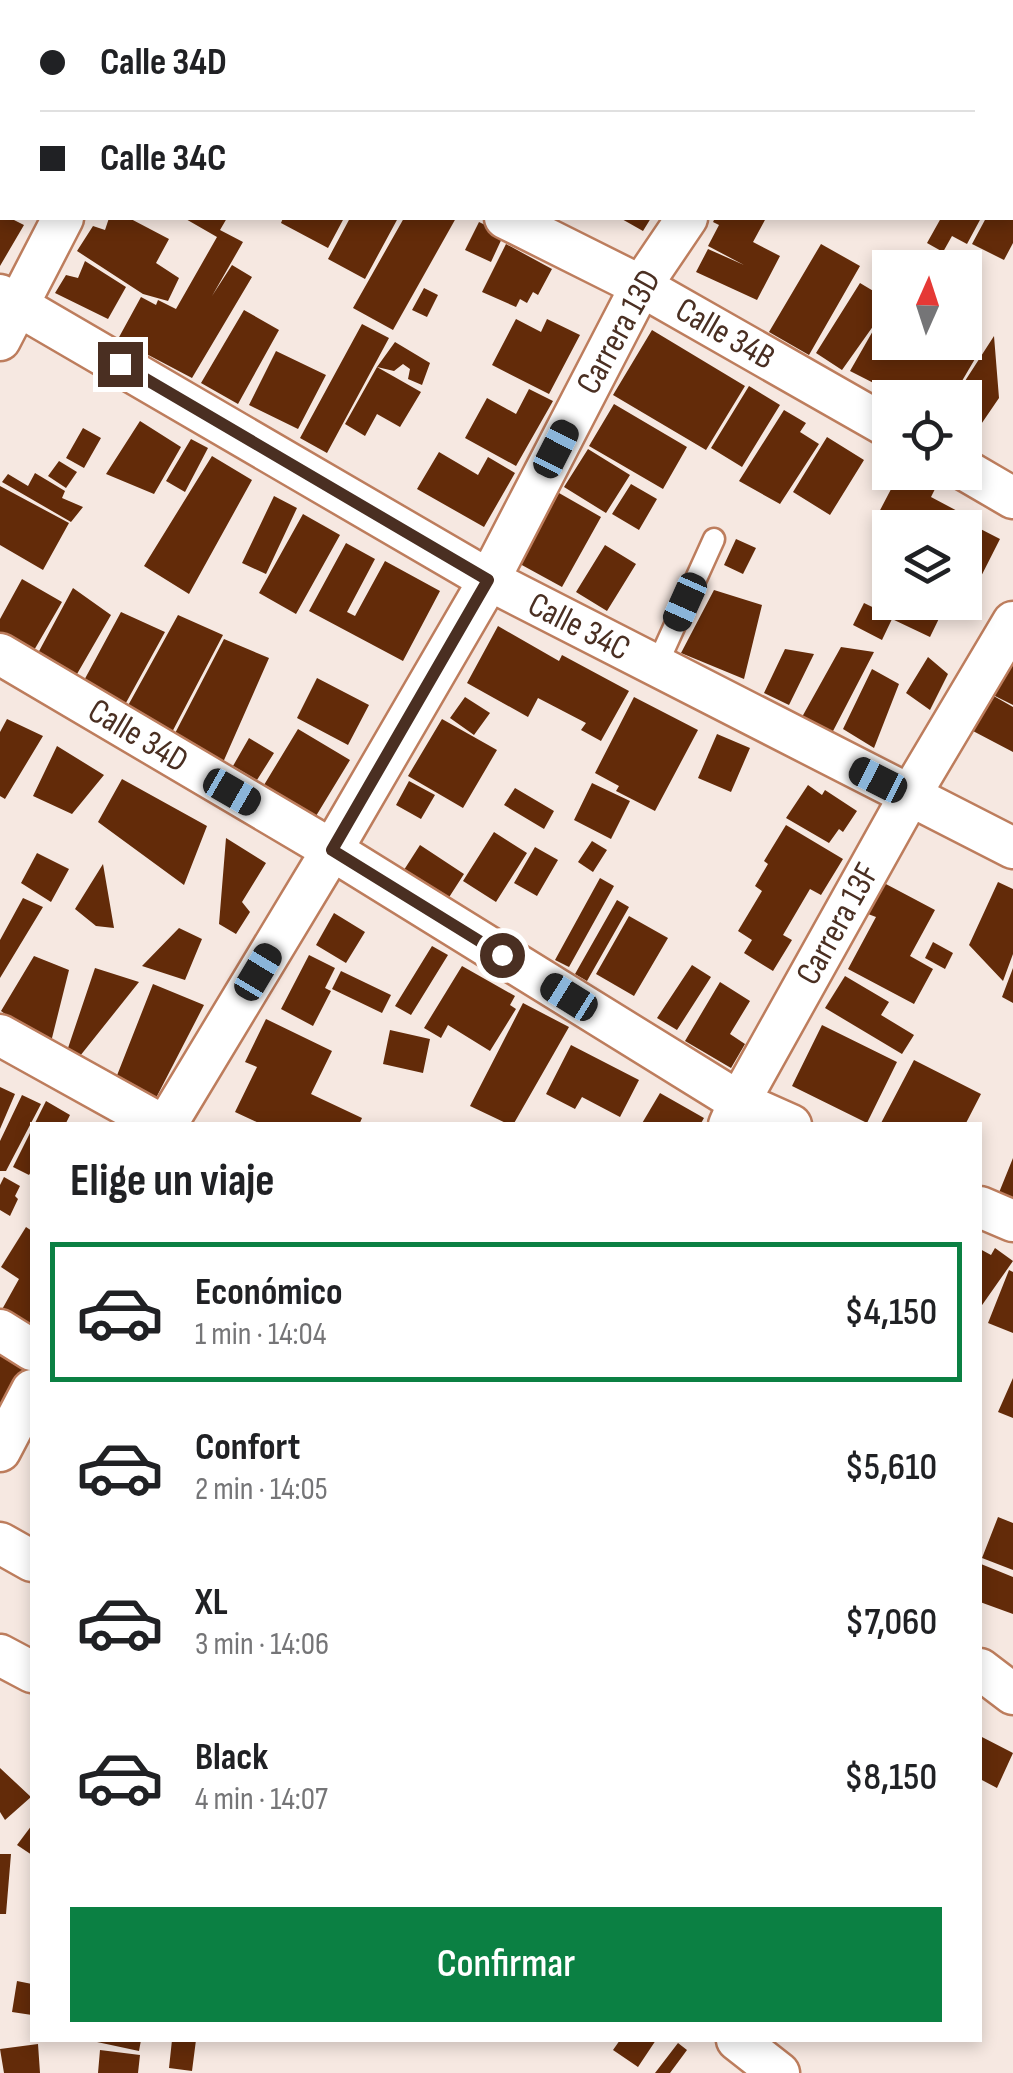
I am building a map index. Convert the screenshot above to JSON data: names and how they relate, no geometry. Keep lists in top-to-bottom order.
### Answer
{
  "streets": {
    "street": [
      "Carrera 13D",
      "Calle 34B",
      "Calle 34C",
      "Calle 34D",
      "Carrera 13F"
    ]
  },
  "crossings": [
    ["Carrera 13D", "Calle 34B"],
    ["Carrera 13D", "Calle 34C"],
    ["Carrera 13D", "Calle 34D"],
    ["Calle 34C", "Carrera 13F"],
    ["Calle 34D", "Carrera 13F"]
  ],
  "north": "top",
  "page": {
    "banner": ["Calle 34D", "Calle 34C"],
    "heading": "Elige un viaje",
    "list": [
      {
        "name": "Económico",
        "note": "1 min · 14:04",
        "value": "$4,150"
      },
      {
        "name": "Confort",
        "note": "2 min · 14:05",
        "value": "$5,610"
      },
      {
        "name": "XL",
        "note": "3 min · 14:06",
        "value": "$7,060"
      },
      {
        "name": "Black",
        "note": "4 min · 14:07",
        "value": "$8,150"
      }
    ],
    "buttons": "Confirmar"
  }
}
